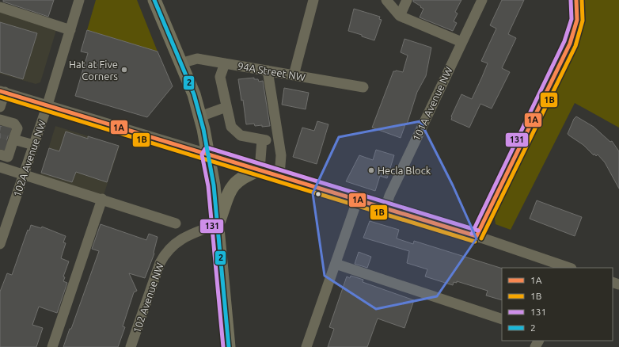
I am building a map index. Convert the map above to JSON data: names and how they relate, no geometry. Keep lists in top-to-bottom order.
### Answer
{
  "streets": {
    "street": [
      "94A Street NW",
      "101A Avenue NW",
      "102A Avenue NW",
      "102 Avenue NW"
    ]
  },
  "places": ["Hat at Five Corners", "Hecla Block"],
  "lines": [
    "transit line 1A",
    "transit line 1B",
    "transit line 131",
    "transit line 2"
  ],
  "legend": [
    "1A",
    "1B",
    "131",
    "2"
  ]
}
